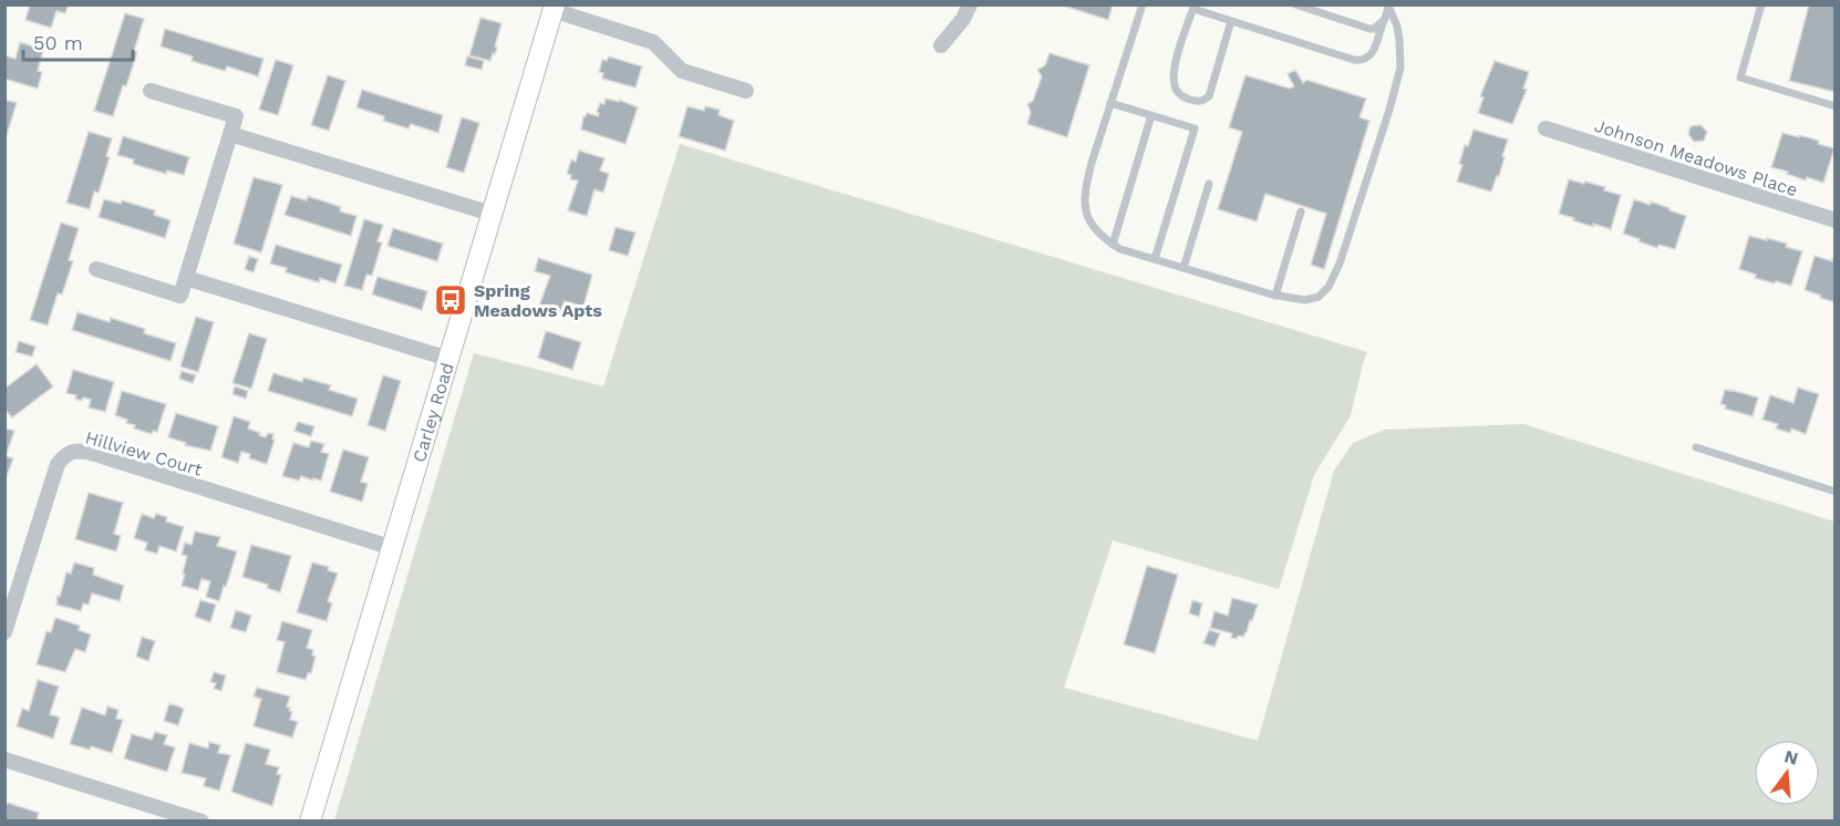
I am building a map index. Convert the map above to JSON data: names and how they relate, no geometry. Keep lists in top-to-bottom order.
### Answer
{
  "streets": {
    "street": ["Johnson Meadows Place", "Carley Road", "Hillview Court"]
  },
  "crossings": [
    ["Carley Road", "Hillview Court"]
  ],
  "places": {
    "bus stop": ["Spring Meadows Apts"]
  },
  "scale_bar": "50 m",
  "north": "top"
}
